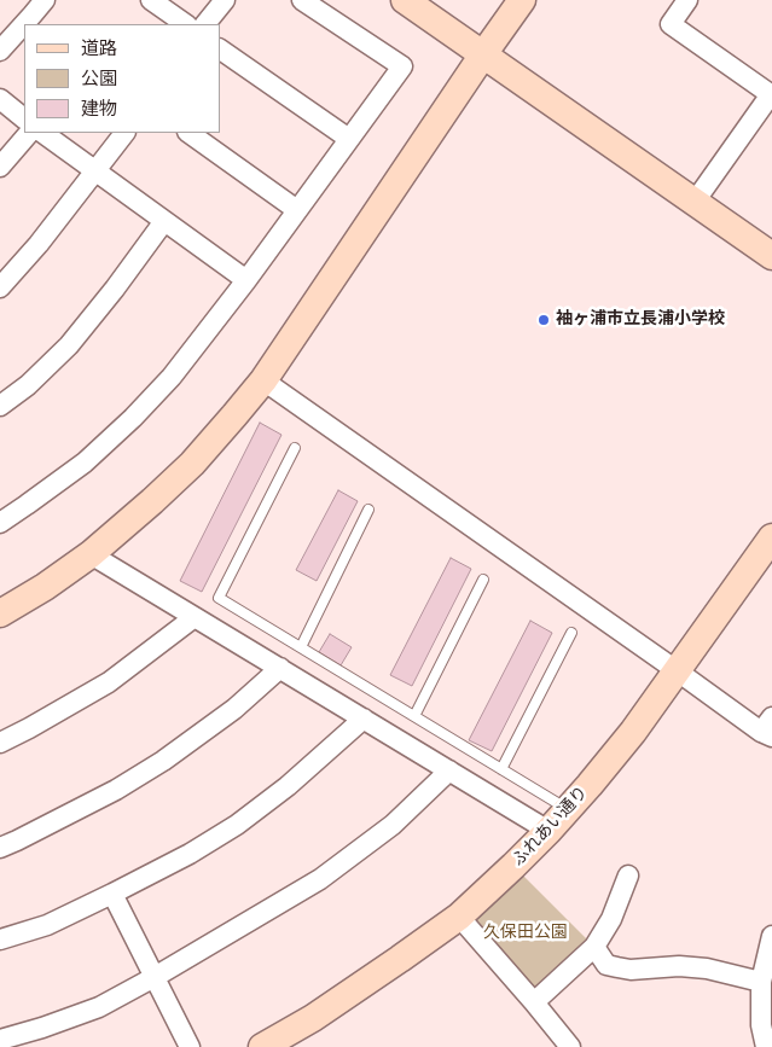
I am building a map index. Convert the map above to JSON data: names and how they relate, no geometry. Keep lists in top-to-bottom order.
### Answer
{
  "streets": {
    "street": ["ふれあい通り"]
  },
  "parks": ["久保田公園"],
  "places": ["袖ヶ浦市立長浦小学校"],
  "legend": ["道路", "公園", "建物"]
}
